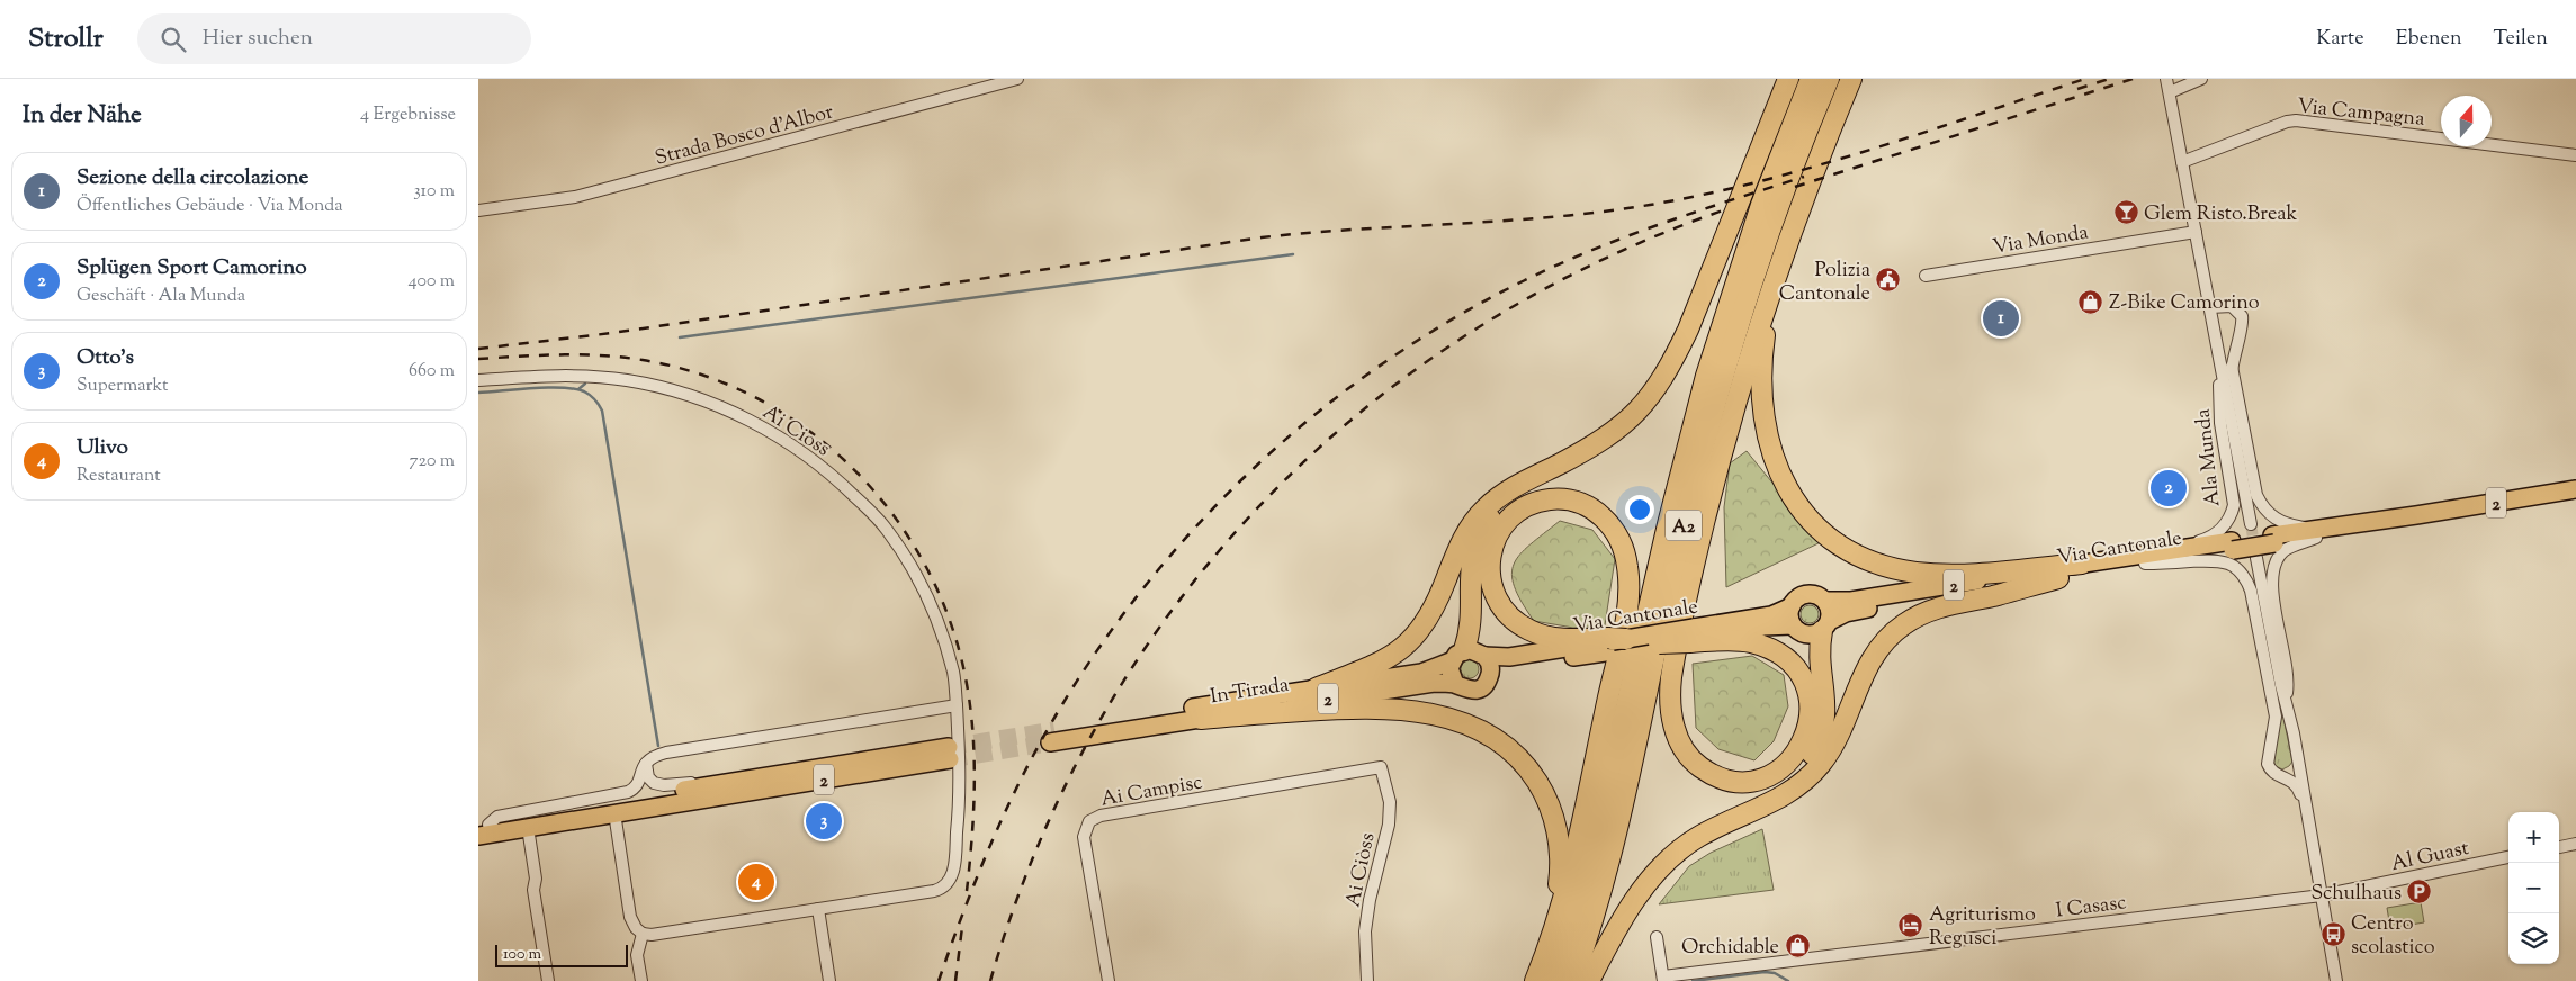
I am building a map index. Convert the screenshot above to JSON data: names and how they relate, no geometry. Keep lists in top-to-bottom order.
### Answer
{
  "streets": {
    "highway": ["A2"],
    "main road": ["2", "Via Cantonale", "In Tirada"],
    "street": [
      "Via Campagna",
      "Strada Bosco d'Albor",
      "Via Monda",
      "Ai Cioss",
      "Ala Munda",
      "Ai Campisc",
      "Al Guast",
      "Ai Ciòss",
      "I Casasc"
    ]
  },
  "crossings": [
    ["Via Campagna", "Ala Munda"],
    ["Via Monda", "Ala Munda"],
    ["Ala Munda", "Via Cantonale"],
    ["2", "Via Cantonale"],
    ["2", "In Tirada"],
    ["A2", "Via Cantonale"],
    ["Via Cantonale", "In Tirada"],
    ["Ai Campisc", "Ai Ciòss"],
    ["Al Guast", "I Casasc"]
  ],
  "places": {
    "bar": ["Glem Risto.Break"],
    "public building": ["Polizia Cantonale"],
    "shop": ["Z-Bike Camorino", "Orchidable"],
    "parking": ["Schulhaus"],
    "hotel": ["Agriturismo Regusci"],
    "bus stop": ["Centro scolastico"]
  },
  "scale_bar": "100 m",
  "north": "top",
  "page": {
    "header": "Strollr",
    "search": "Hier suchen",
    "nav": ["Karte", "Ebenen", "Teilen"],
    "heading": ["In der Nähe", "4 Ergebnisse"],
    "list": [
      {
        "mark": "1",
        "name": "Sezione della circolazione",
        "note": "Öffentliches Gebäude · Via Monda",
        "value": "310 m"
      },
      {
        "mark": "2",
        "name": "Splügen Sport Camorino",
        "note": "Geschäft · Ala Munda",
        "value": "400 m"
      },
      {
        "mark": "3",
        "name": "Otto's",
        "note": "Supermarkt",
        "value": "660 m"
      },
      {
        "mark": "4",
        "name": "Ulivo",
        "note": "Restaurant",
        "value": "720 m"
      }
    ],
    "pins": [
      "1",
      "2",
      "3",
      "4"
    ],
    "map_buttons": ["+", "−"],
    "scale": "100 m"
  }
}
